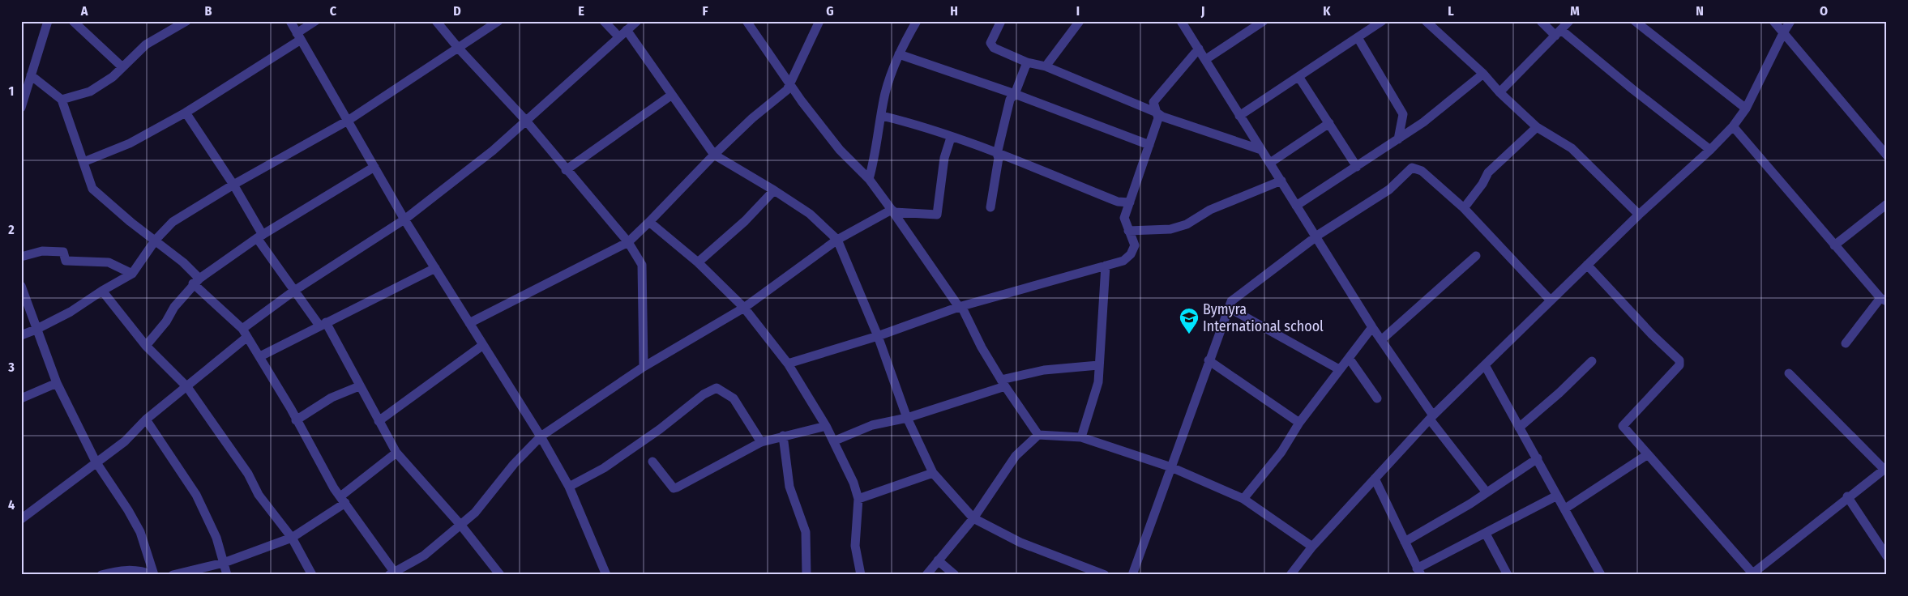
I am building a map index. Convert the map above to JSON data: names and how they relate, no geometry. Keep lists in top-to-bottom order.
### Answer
{
  "places": {
    "school or university": ["Bymyra International school"]
  },
  "grid": {
    "columns": [
      "A",
      "B",
      "C",
      "D",
      "E",
      "F",
      "G",
      "H",
      "I",
      "J",
      "K",
      "L",
      "M",
      "N",
      "O"
    ],
    "rows": [
      "1",
      "2",
      "3",
      "4"
    ]
  }
}
